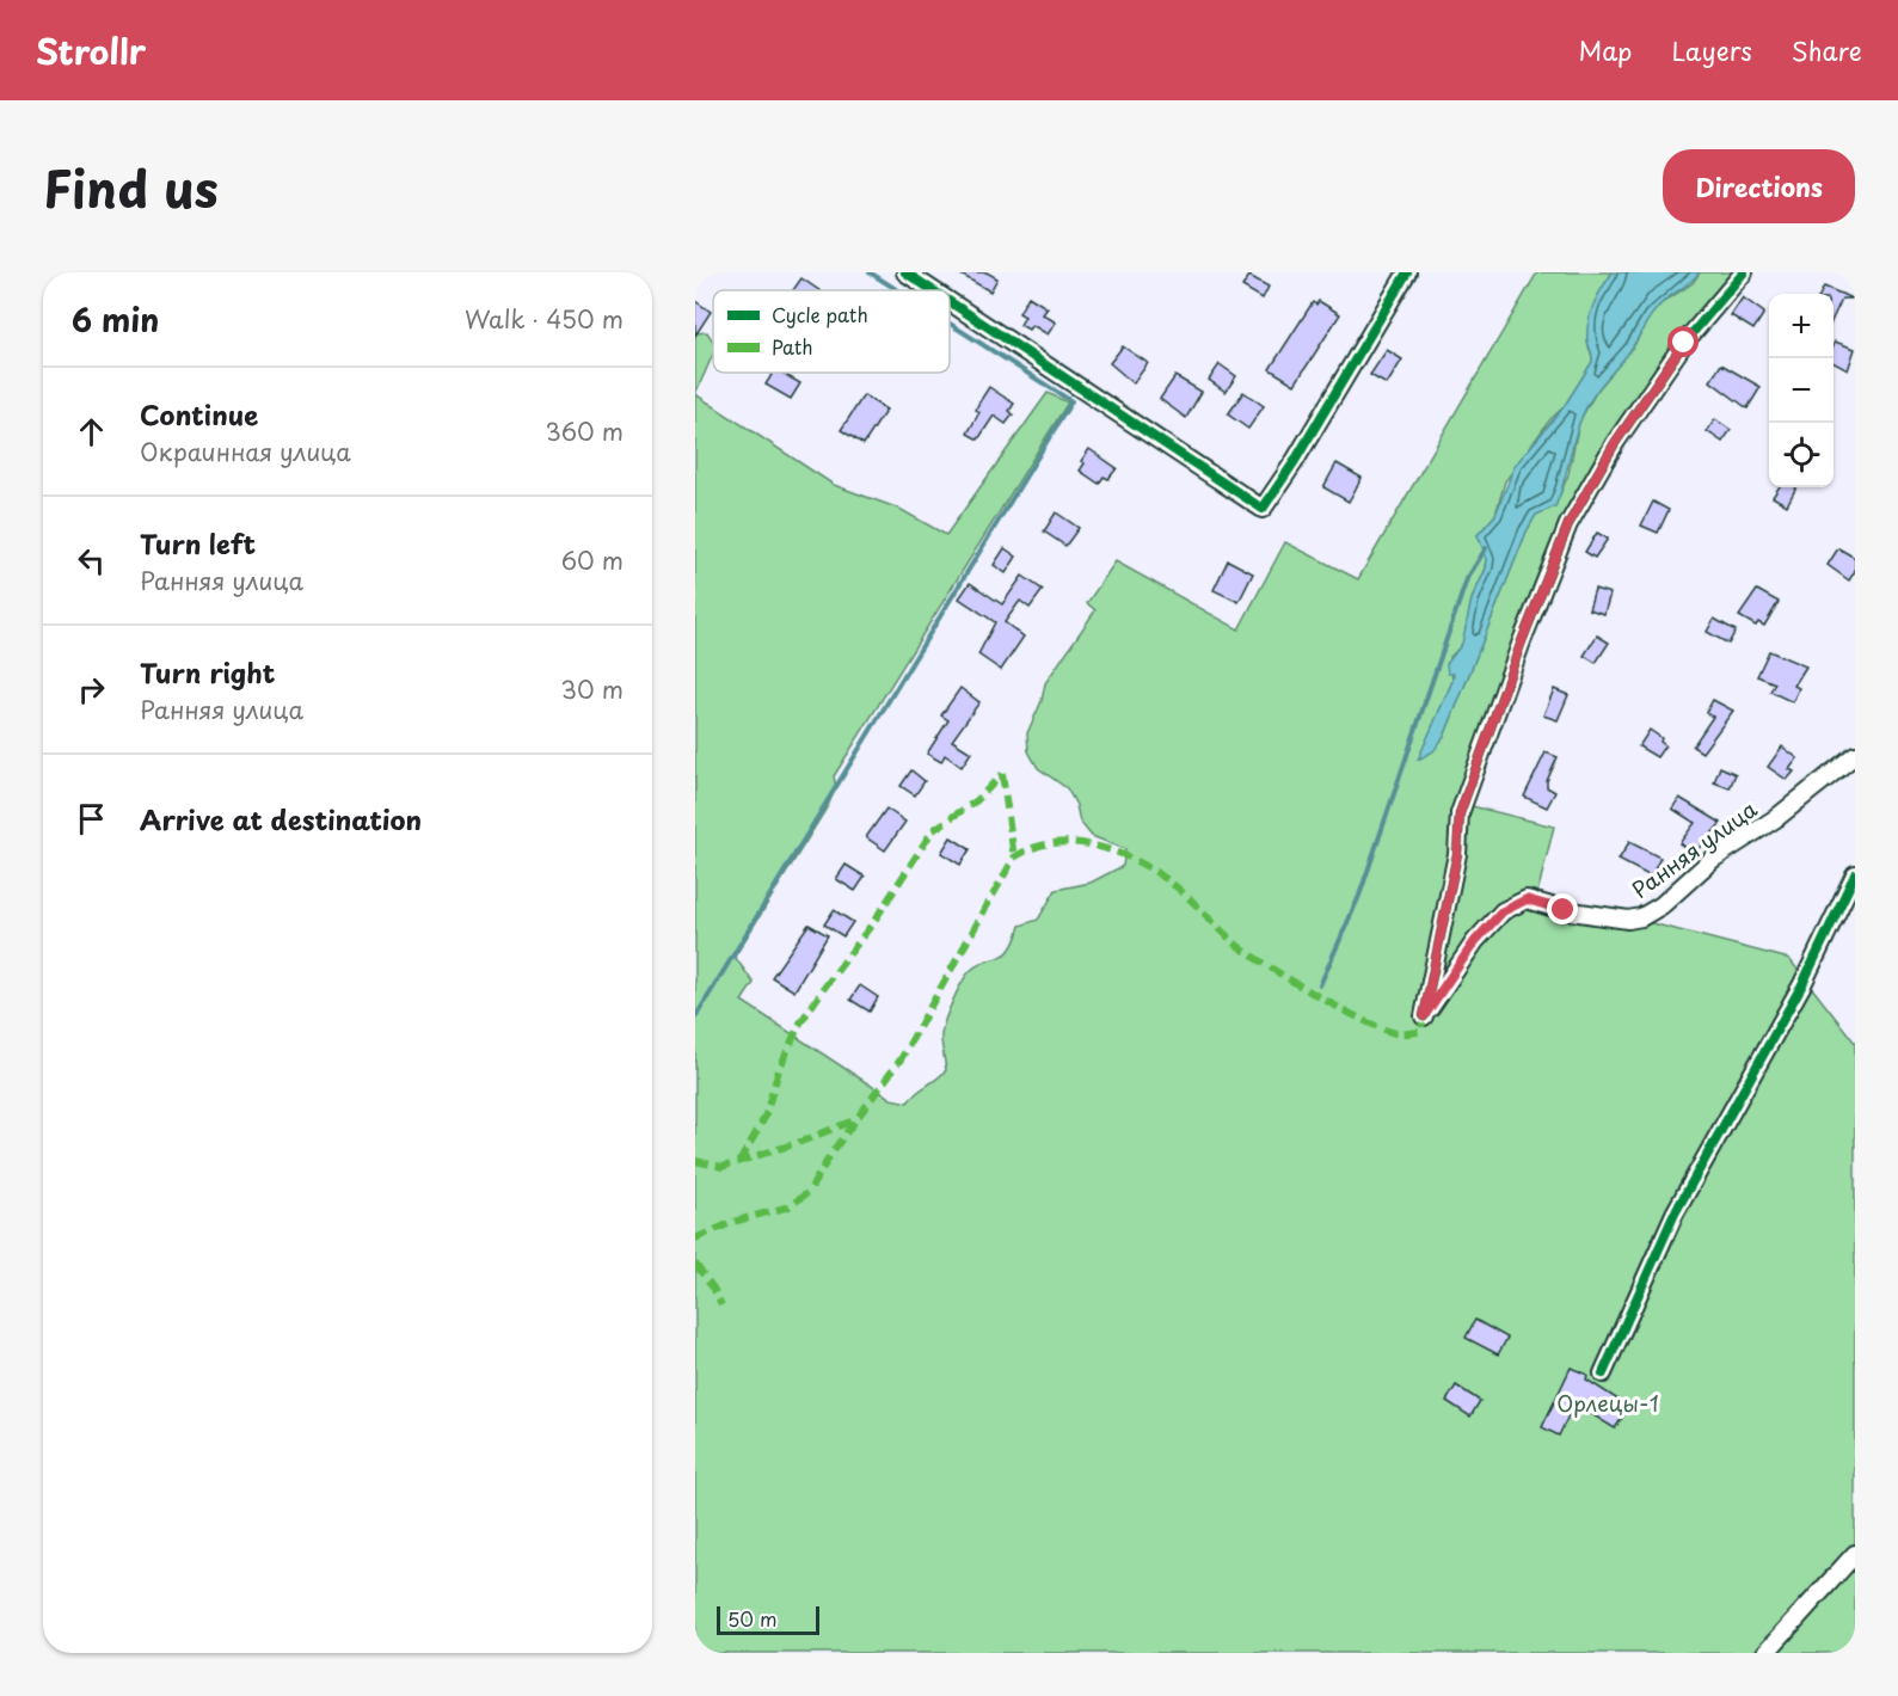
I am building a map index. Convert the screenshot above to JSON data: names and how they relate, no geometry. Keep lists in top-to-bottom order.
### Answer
{
  "streets": {
    "street": ["Ранняя улица"]
  },
  "parks": ["Орлецы-1"],
  "legend": ["Cycle path", "Path"],
  "scale_bar": "50 m",
  "page": {
    "header": "Strollr",
    "nav": ["Map", "Layers", "Share"],
    "title": "Find us",
    "buttons": "Directions",
    "heading": ["6 min", "Walk · 450 m"],
    "map_buttons": ["+", "−"],
    "list": [
      ["Continue", "Окраинная улица", "360 m"],
      ["Turn left", "Ранняя улица", "60 m"],
      ["Turn right", "Ранняя улица", "30 m"],
      "Arrive at destination"
    ],
    "scale": "50 m"
  }
}
